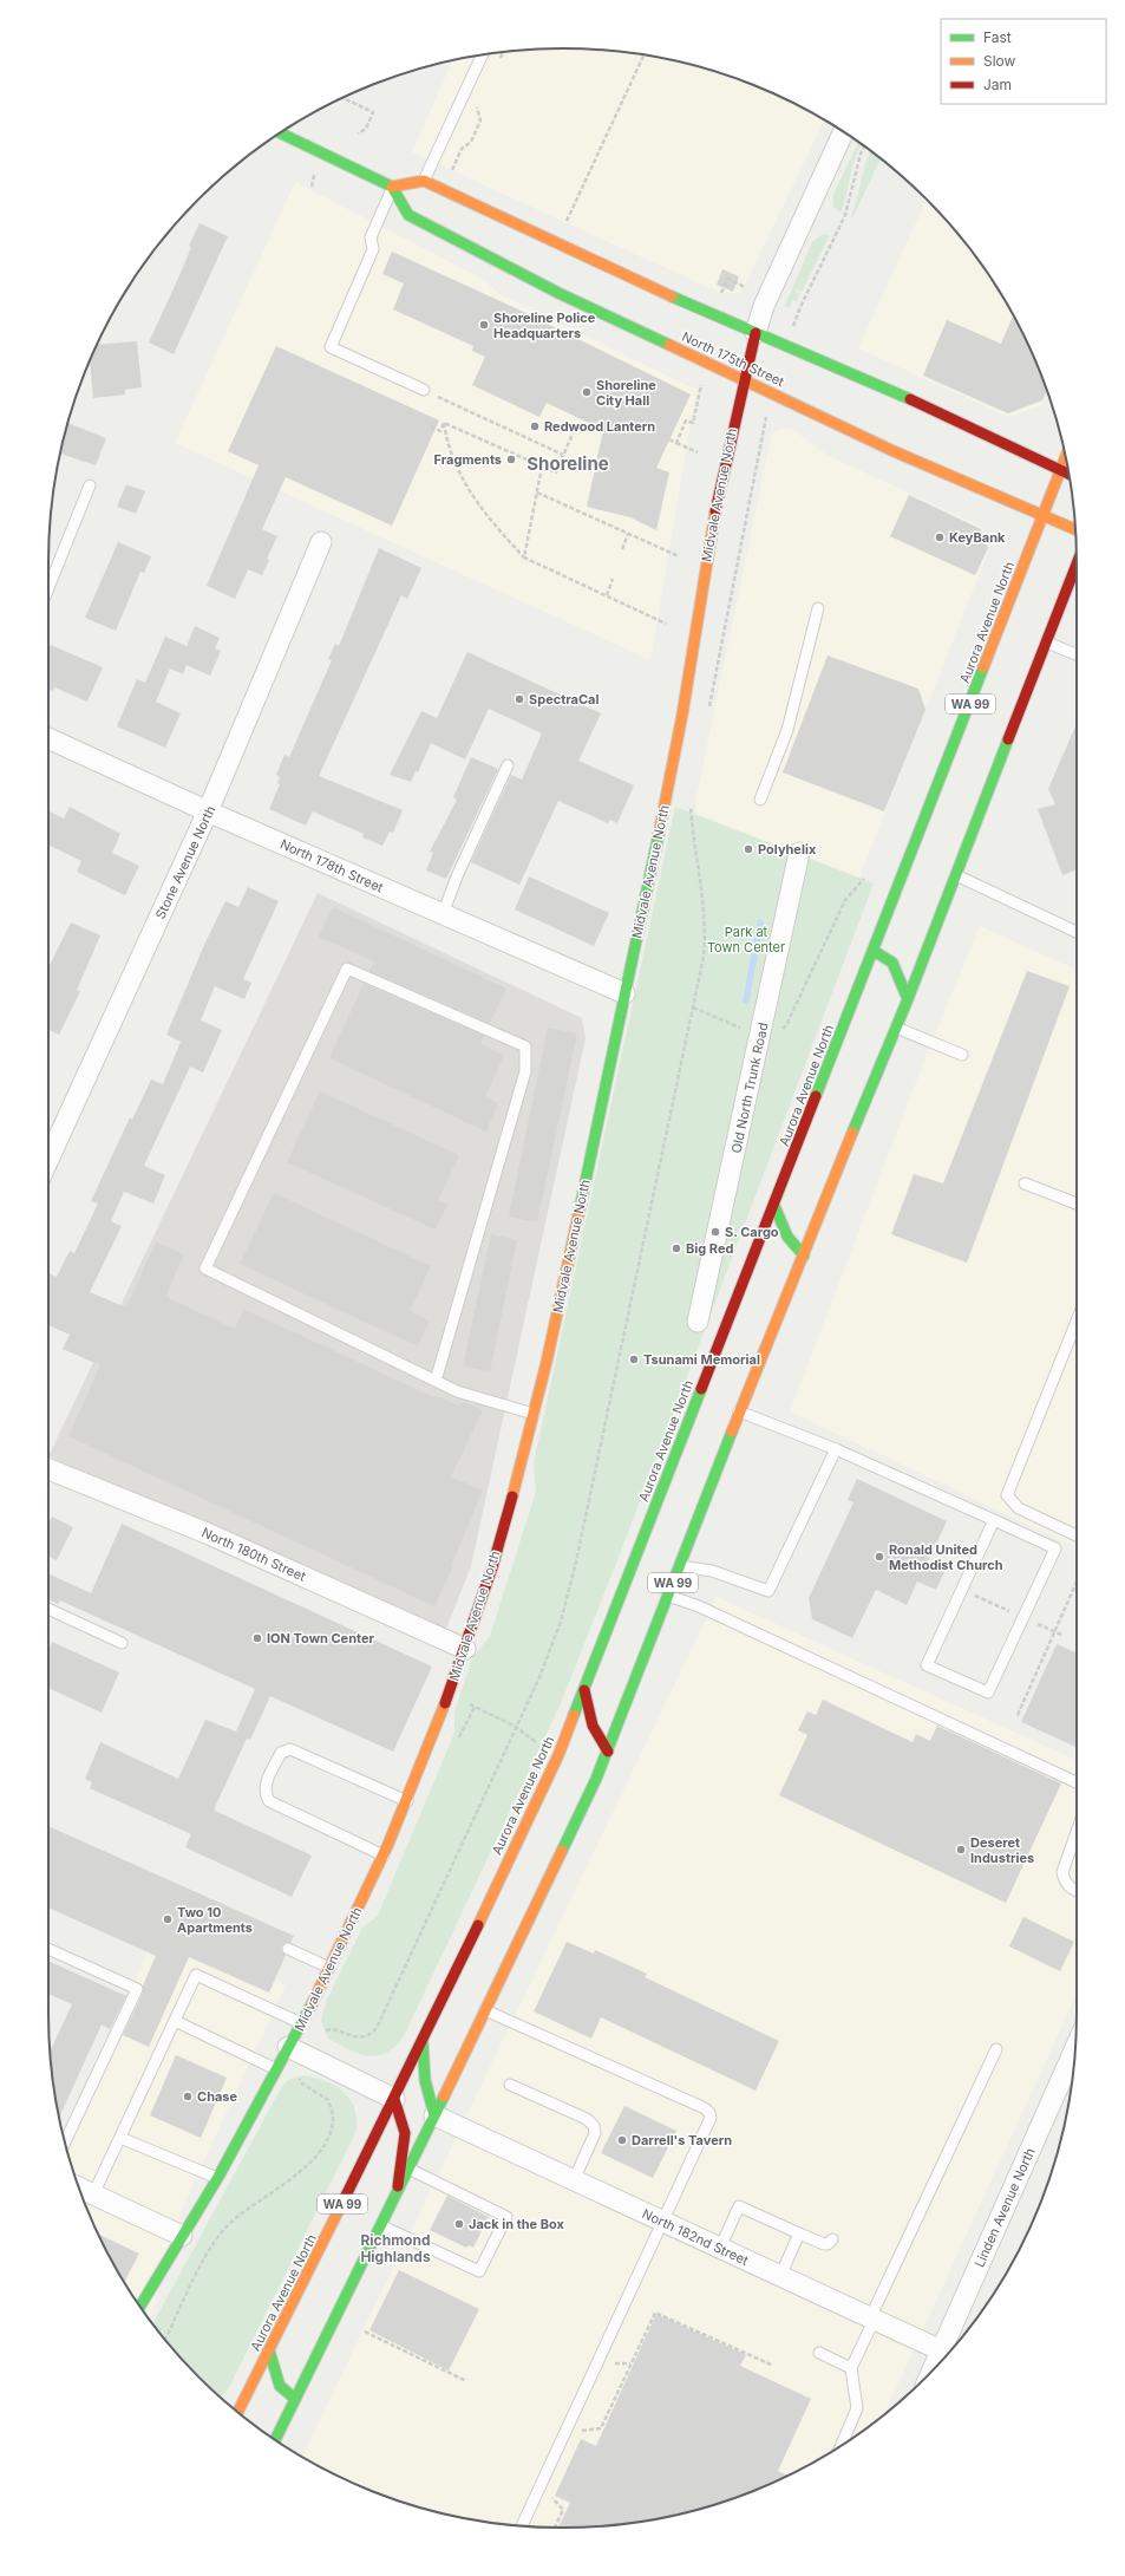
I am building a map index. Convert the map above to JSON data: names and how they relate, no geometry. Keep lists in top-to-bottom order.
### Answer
{
  "streets": {
    "main road": [
      "North 175th Street",
      "Midvale Avenue North",
      "Aurora Avenue North",
      "WA 99"
    ],
    "street": [
      "Stone Avenue North",
      "North 178th Street",
      "Old North Trunk Road",
      "North 180th Street",
      "Linden Avenue North",
      "North 182nd Street"
    ]
  },
  "crossings": [
    ["North 175th Street", "Midvale Avenue North"],
    ["North 175th Street", "Aurora Avenue North"],
    ["Midvale Avenue North", "North 178th Street"],
    ["Midvale Avenue North", "North 180th Street"],
    ["WA 99", "North 182nd Street"],
    ["Stone Avenue North", "North 178th Street"],
    ["Linden Avenue North", "North 182nd Street"]
  ],
  "districts": ["Shoreline", "Richmond Highlands"],
  "parks": ["Park at Town Center"],
  "places": [
    "Shoreline Police Headquarters",
    "Shoreline City Hall",
    "Redwood Lantern",
    "Fragments",
    "KeyBank",
    "SpectraCal",
    "Polyhelix",
    "S. Cargo",
    "Big Red",
    "Tsunami Memorial",
    "Ronald United Methodist Church",
    "ION Town Center",
    "Deseret Industries",
    "Two 10 Apartments",
    "Chase",
    "Darrell's Tavern",
    "Jack in the Box"
  ],
  "legend": ["Fast", "Slow", "Jam"]
}
